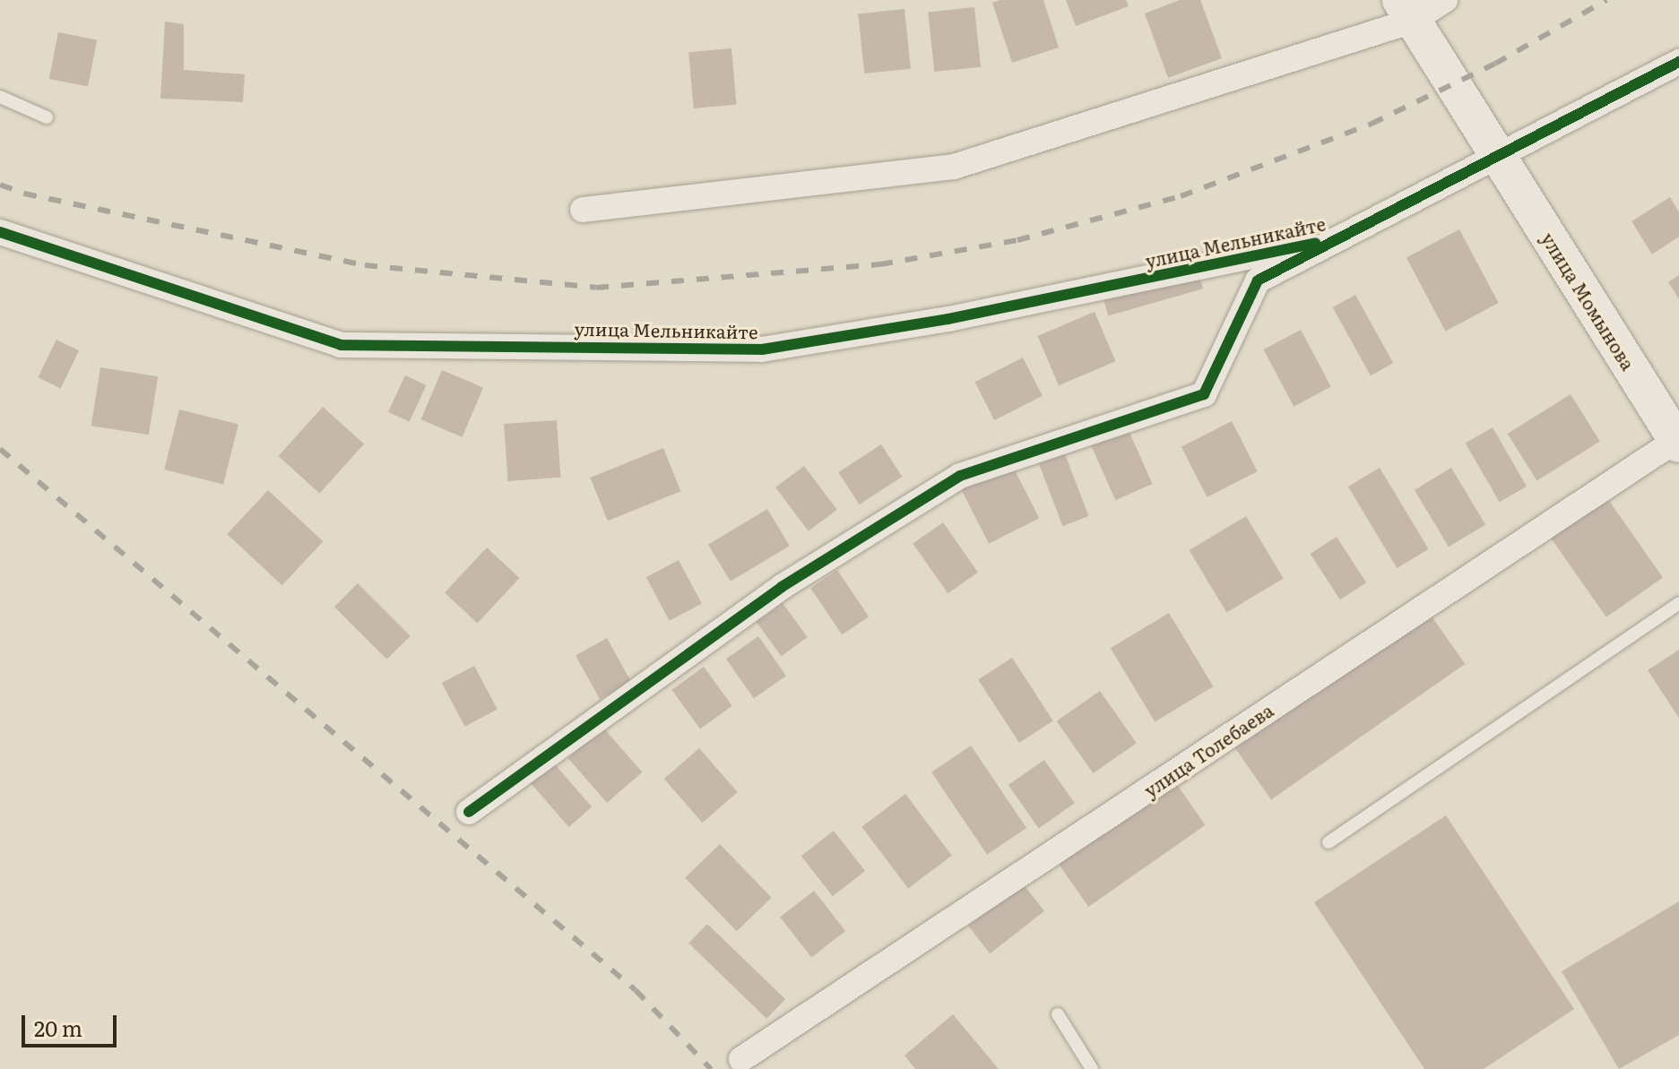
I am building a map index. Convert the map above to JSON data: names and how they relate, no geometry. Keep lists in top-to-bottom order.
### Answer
{
  "streets": {
    "main road": ["улица Момынова"],
    "street": ["улица Мельникайте", "улица Толебаева"]
  },
  "crossings": [
    ["улица Мельникайте", "улица Момынова"],
    ["улица Момынова", "улица Толебаева"]
  ],
  "scale_bar": "20 m"
}
